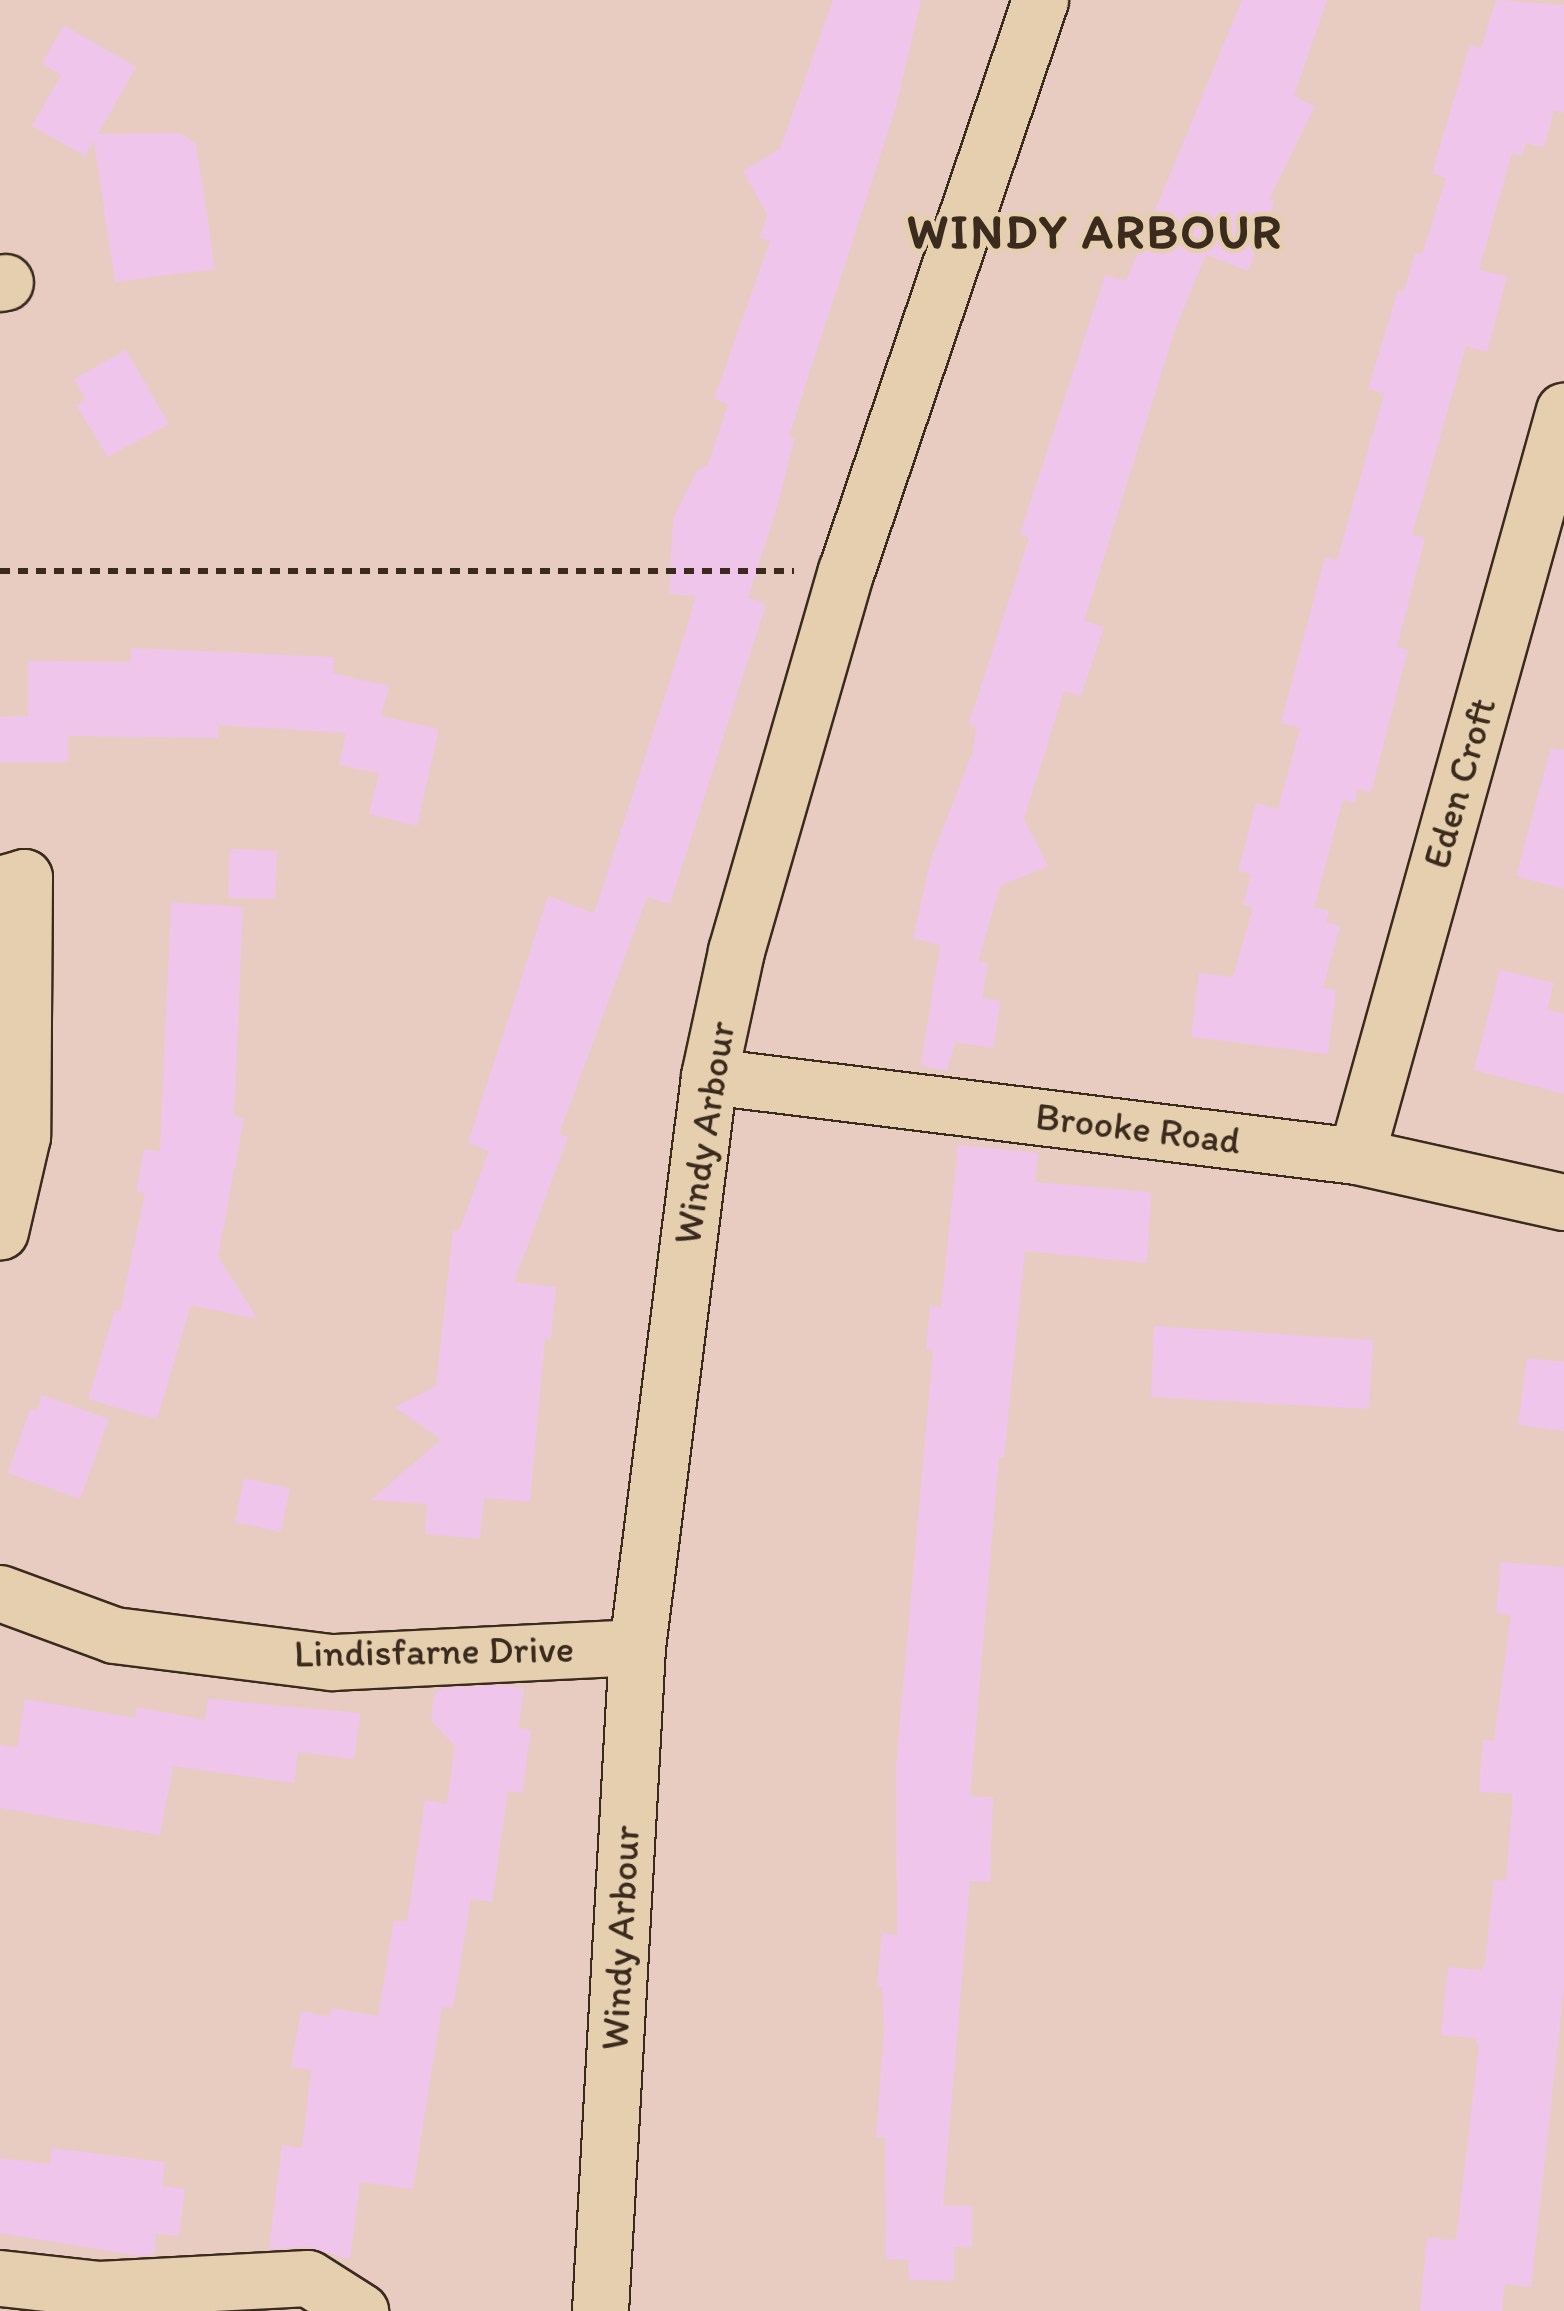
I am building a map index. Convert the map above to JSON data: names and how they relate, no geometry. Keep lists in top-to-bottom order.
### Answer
{
  "streets": {
    "street": [
      "Eden Croft",
      "Brooke Road",
      "Windy Arbour",
      "Lindisfarne Drive"
    ]
  },
  "crossings": [
    ["Eden Croft", "Brooke Road"],
    ["Brooke Road", "Windy Arbour"],
    ["Windy Arbour", "Lindisfarne Drive"]
  ],
  "districts": ["WINDY ARBOUR"]
}
